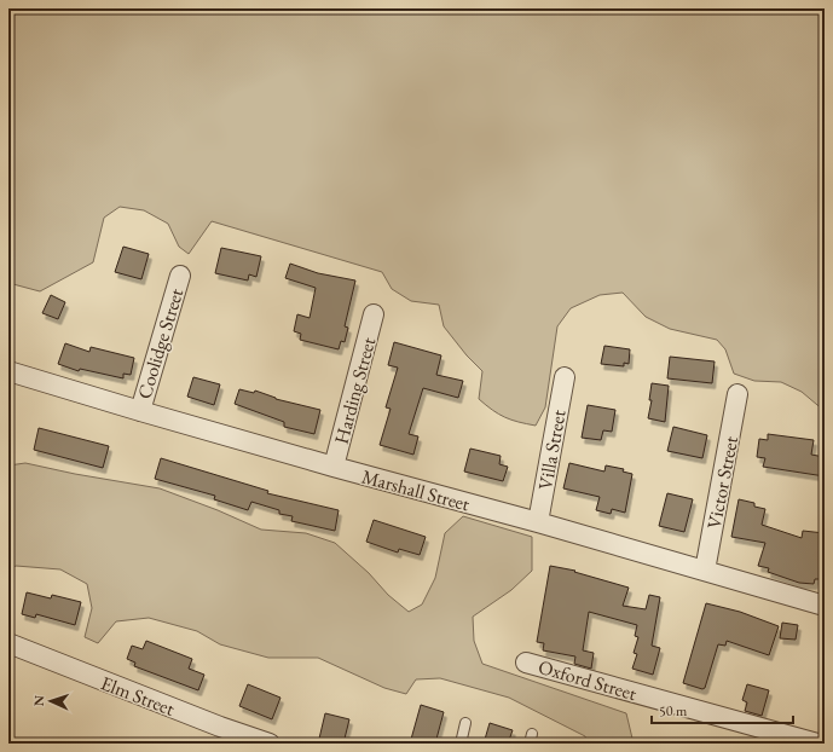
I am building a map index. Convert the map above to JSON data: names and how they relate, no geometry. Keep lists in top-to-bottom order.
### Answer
{
  "streets": {
    "street": [
      "Coolidge Street",
      "Harding Street",
      "Villa Street",
      "Victor Street",
      "Marshall Street",
      "Oxford Street",
      "Elm Street"
    ]
  },
  "crossings": [
    ["Coolidge Street", "Marshall Street"],
    ["Harding Street", "Marshall Street"],
    ["Villa Street", "Marshall Street"],
    ["Victor Street", "Marshall Street"]
  ],
  "scale_bar": "50 m",
  "north": "left"
}
